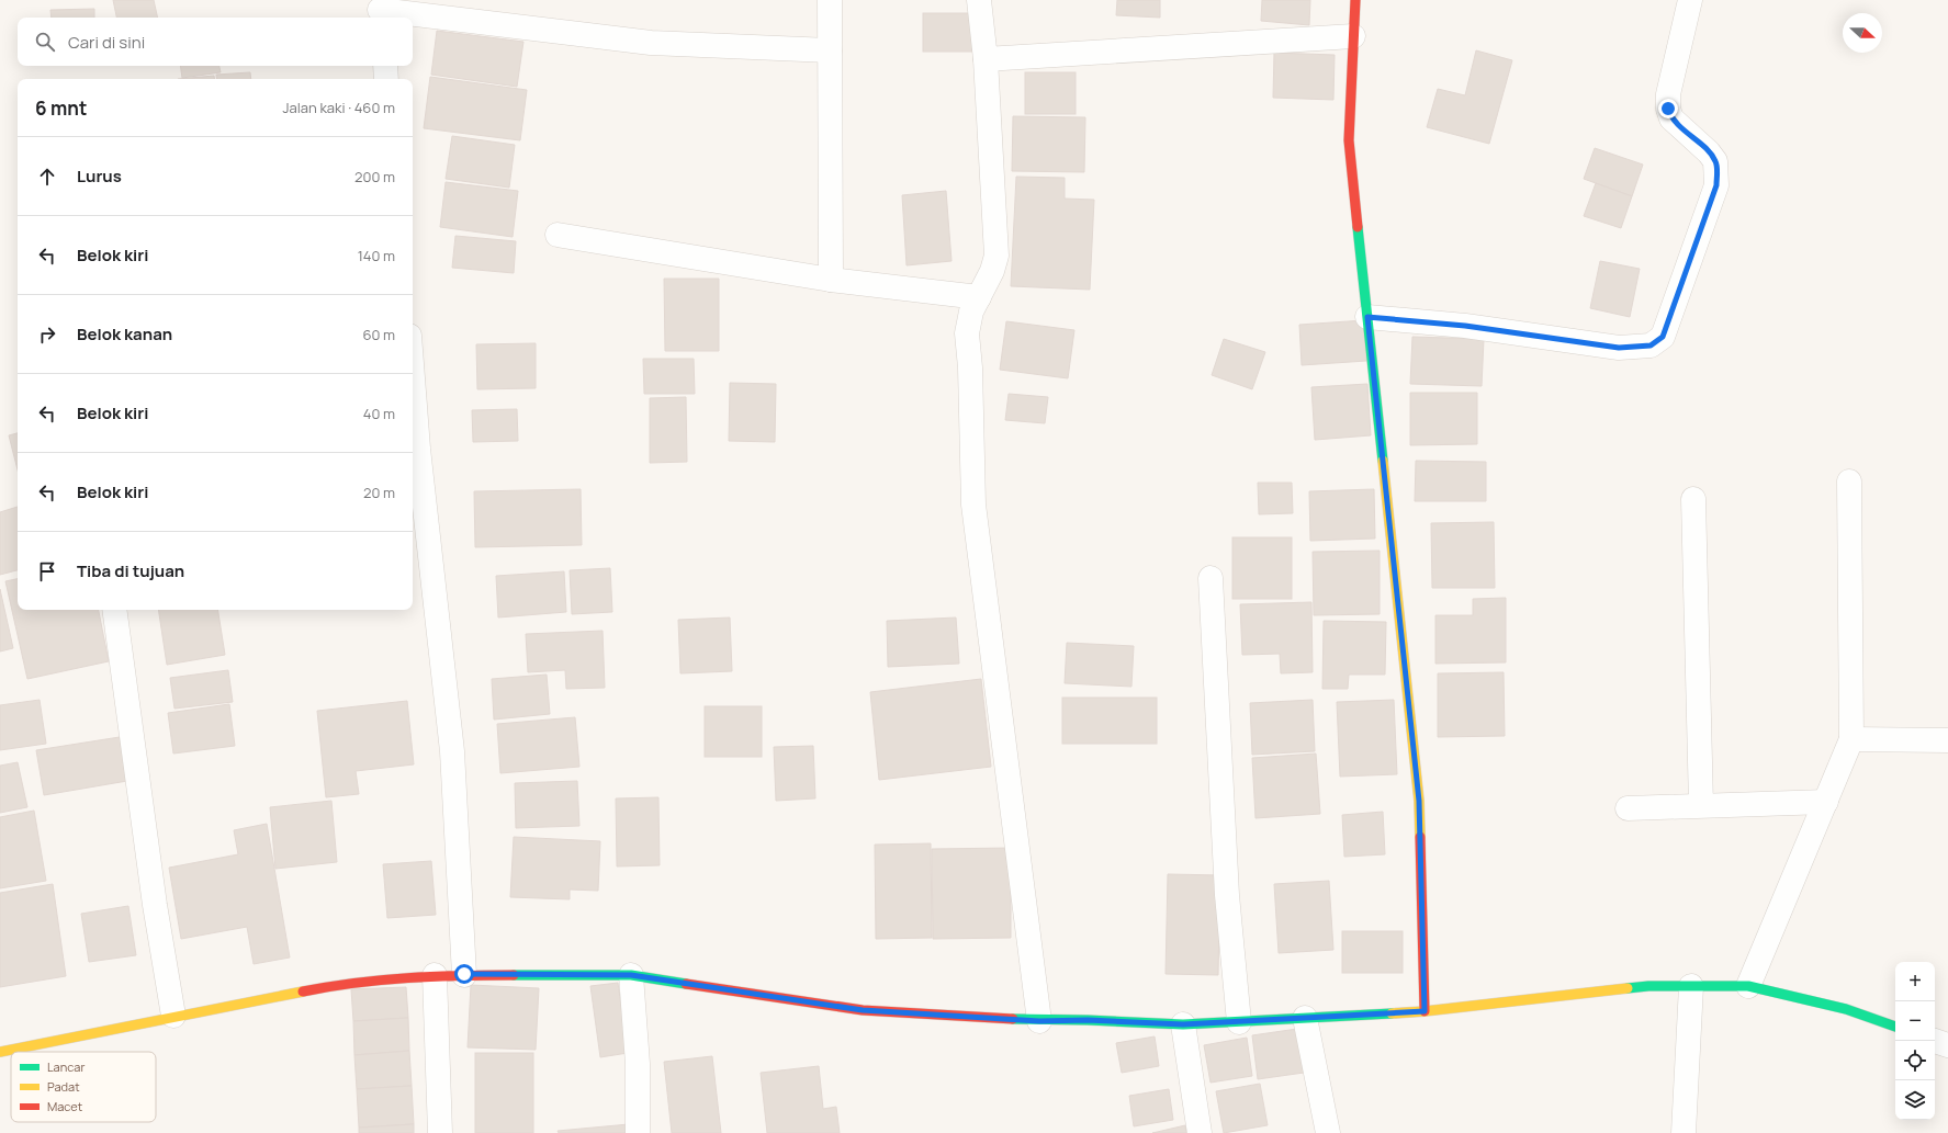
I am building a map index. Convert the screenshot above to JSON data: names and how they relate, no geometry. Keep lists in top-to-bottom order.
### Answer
{
  "legend": ["Lancar", "Padat", "Macet"],
  "north": "right",
  "page": {
    "search": "Cari di sini",
    "heading": ["6 mnt", "Jalan kaki · 460 m"],
    "list": [
      ["Lurus", "200 m"],
      ["Belok kiri", "140 m"],
      ["Belok kanan", "60 m"],
      ["Belok kiri", "40 m"],
      ["Belok kiri", "20 m"],
      "Tiba di tujuan"
    ],
    "map_buttons": ["+", "−"]
  }
}
